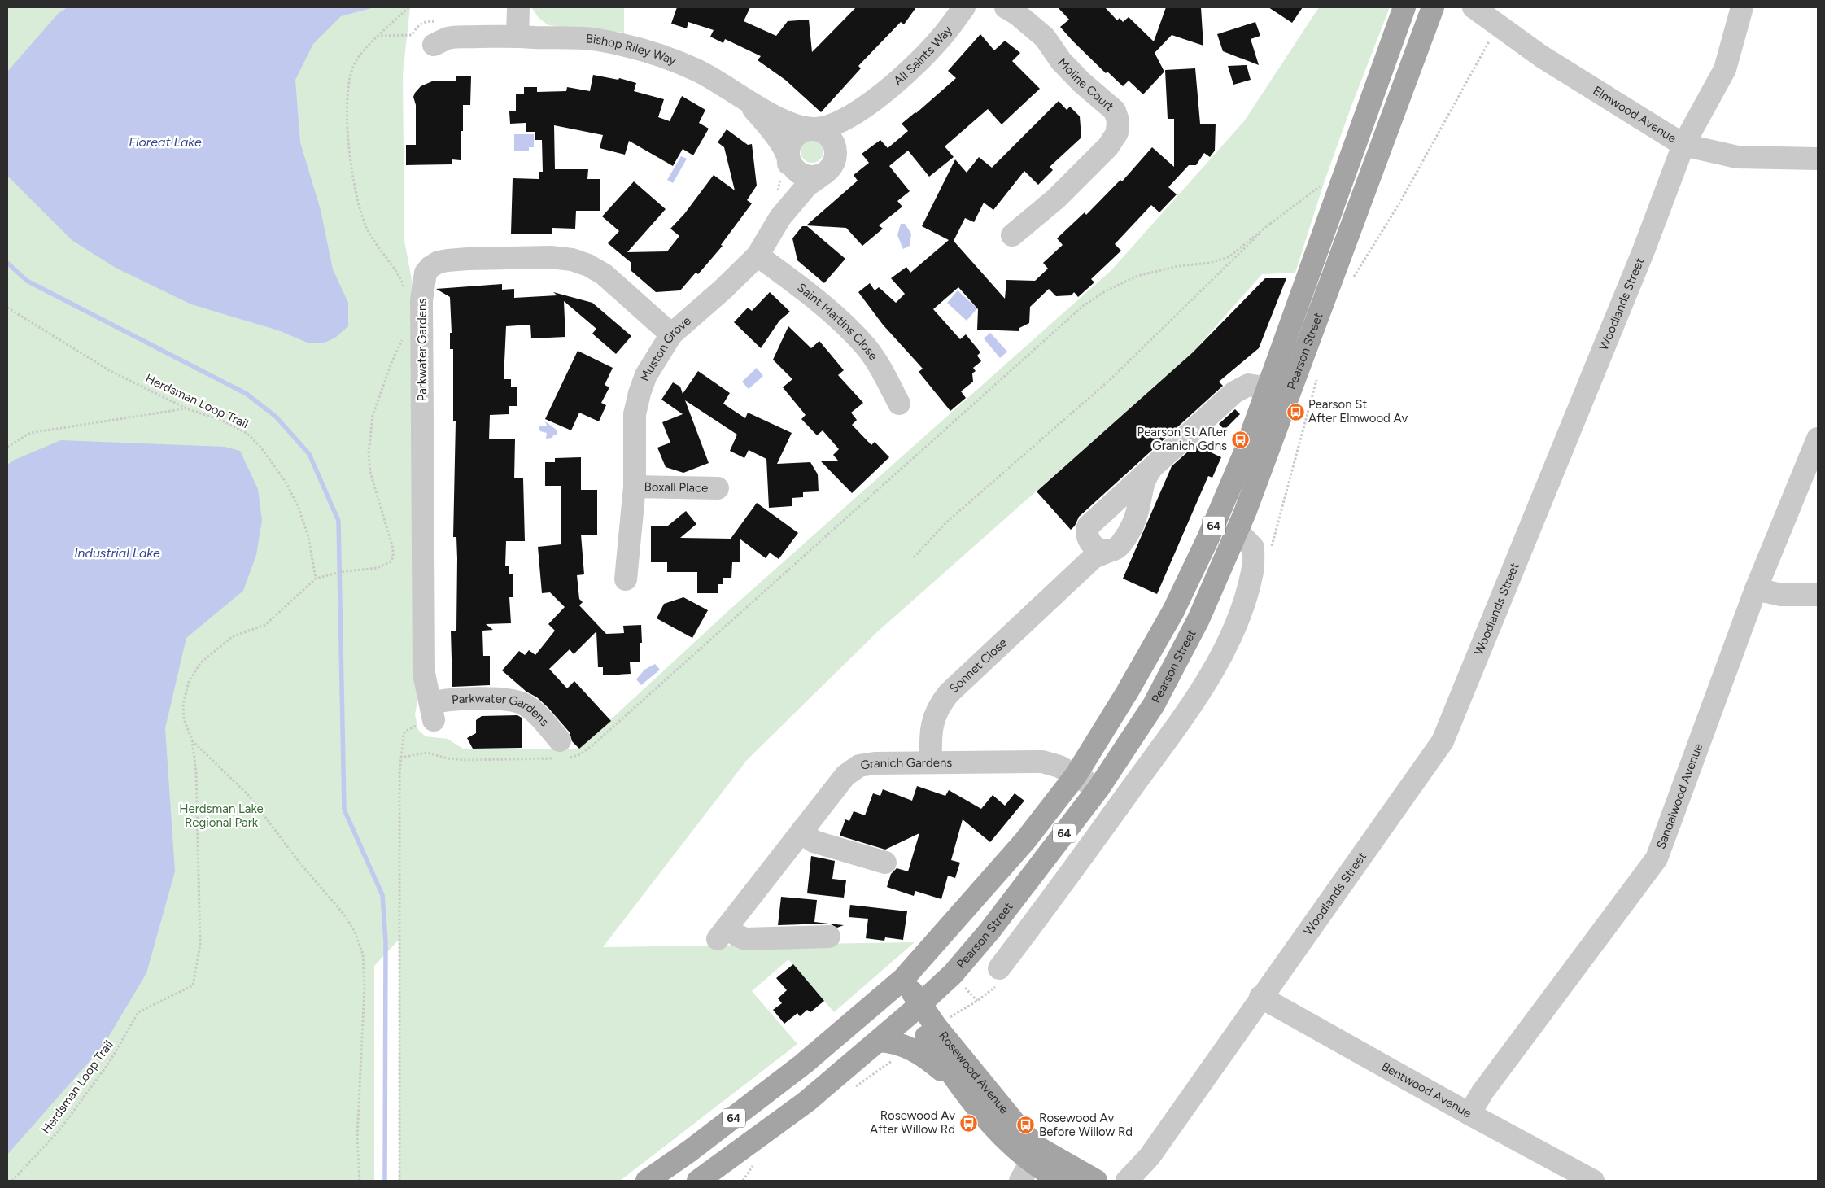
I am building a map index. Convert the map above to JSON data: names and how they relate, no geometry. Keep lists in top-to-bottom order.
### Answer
{
  "streets": {
    "main road": ["Pearson Street", "64", "Rosewood Avenue"],
    "street": [
      "Bishop Riley Way",
      "All Saints Way",
      "Moline Court",
      "Elmwood Avenue",
      "Woodlands Street",
      "Saint Martins Close",
      "Parkwater Gardens",
      "Muston Grove",
      "Boxall Place",
      "Sonnet Close",
      "Granich Gardens",
      "Sandalwood Avenue",
      "Bentwood Avenue"
    ],
    "path": ["Herdsman Loop Trail"]
  },
  "crossings": [
    ["Bishop Riley Way", "Muston Grove"],
    ["Elmwood Avenue", "Woodlands Street"],
    ["Woodlands Street", "Bentwood Avenue"],
    ["Saint Martins Close", "Muston Grove"],
    ["Parkwater Gardens", "Muston Grove"],
    ["Muston Grove", "Boxall Place"],
    ["Pearson Street", "Granich Gardens"],
    ["Pearson Street", "Rosewood Avenue"],
    ["Sonnet Close", "Granich Gardens"],
    ["Sandalwood Avenue", "Bentwood Avenue"]
  ],
  "water": ["Floreat Lake", "Industrial Lake"],
  "parks": ["Herdsman Lake Regional Park"],
  "places": {
    "bus stop": [
      "Pearson St After Elmwood Av",
      "Pearson St After Granich Gdns",
      "Rosewood Av After Willow Rd",
      "Rosewood Av Before Willow Rd"
    ]
  }
}
